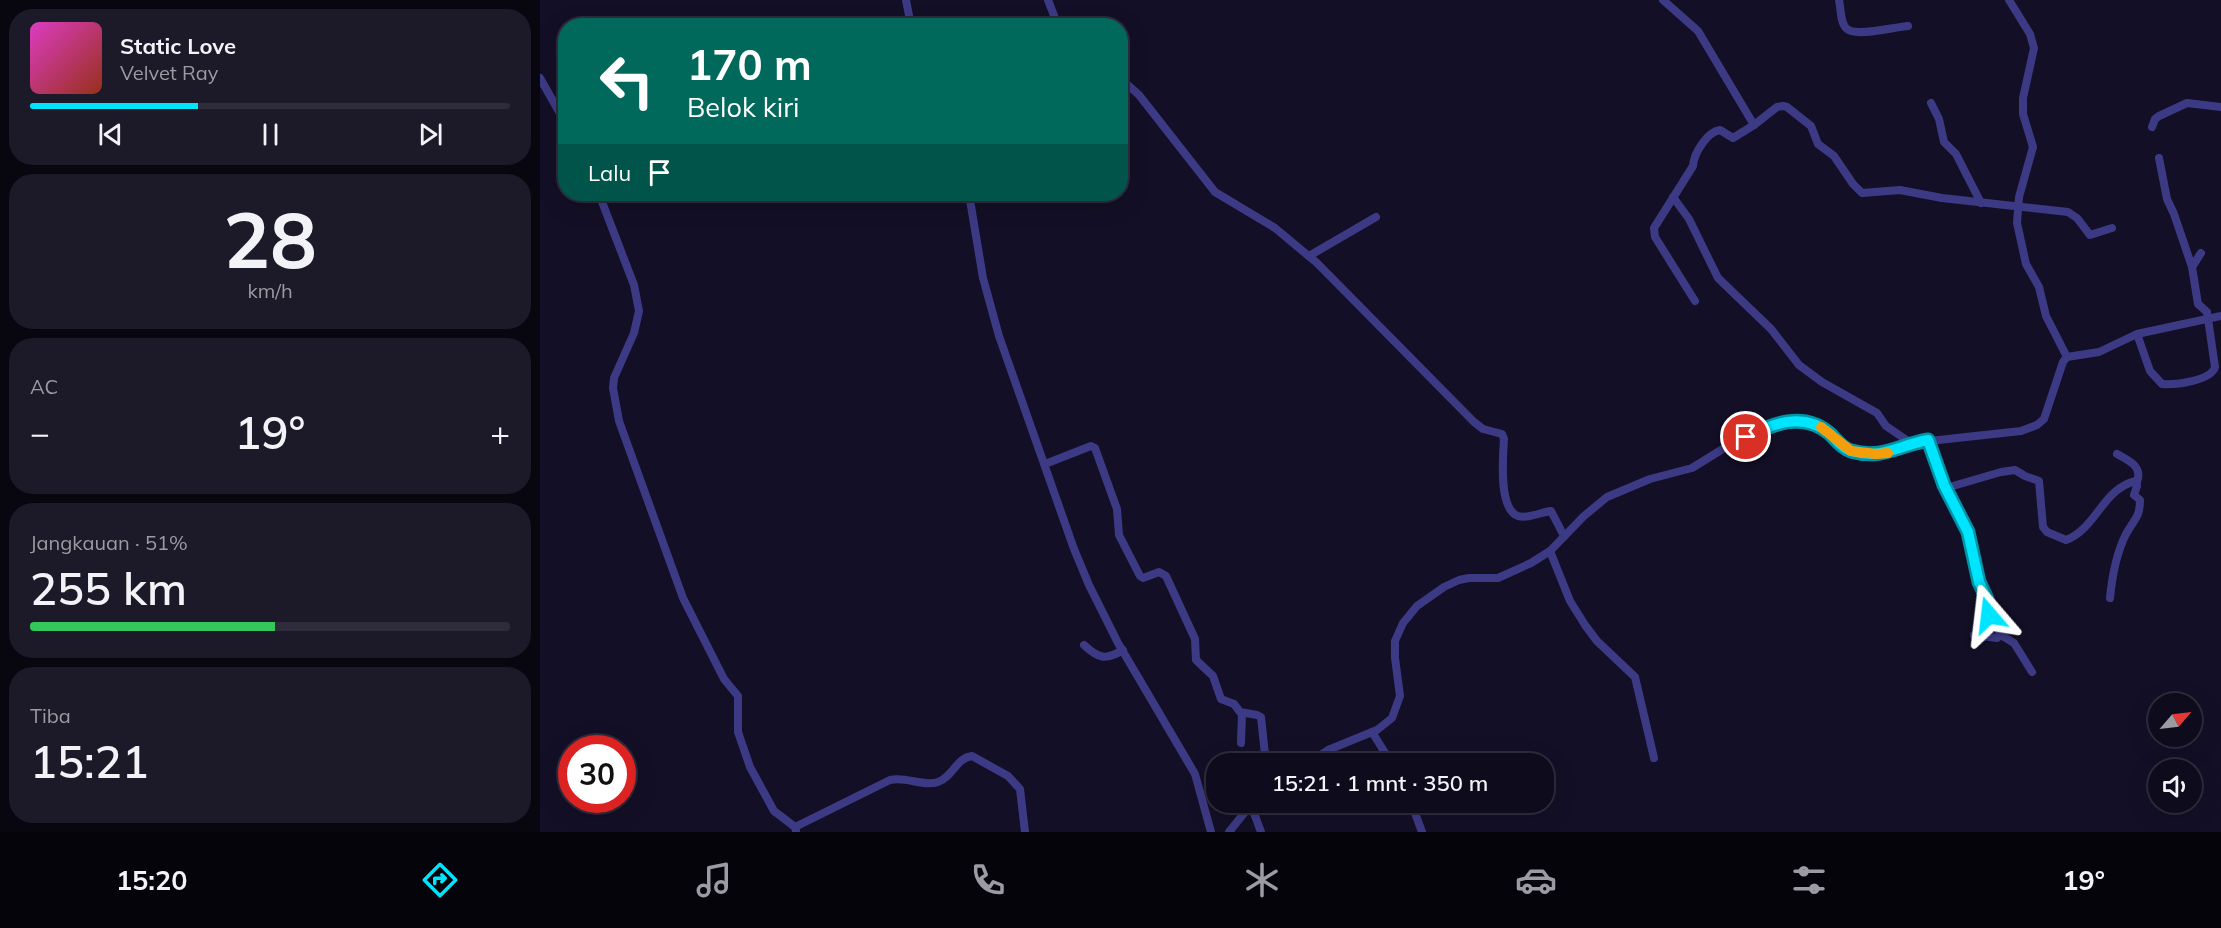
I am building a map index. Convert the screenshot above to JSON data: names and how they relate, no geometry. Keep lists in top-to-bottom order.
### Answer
{
  "north": "top right",
  "page": {
    "turn": ["170 m", "Belok kiri"],
    "song": ["Static Love", "Velvet Ray"],
    "then": "Lalu",
    "tile": [
      ["28", "km/h"],
      "AC",
      ["Jangkauan · 51%", "255 km"],
      ["Tiba", "15:21"]
    ],
    "heat": ["−", "19°", "+"],
    "limit": "30",
    "trip": "15:21 · 1 mnt · 350 m",
    "tabs": ["15:20", "19°"]
  }
}
